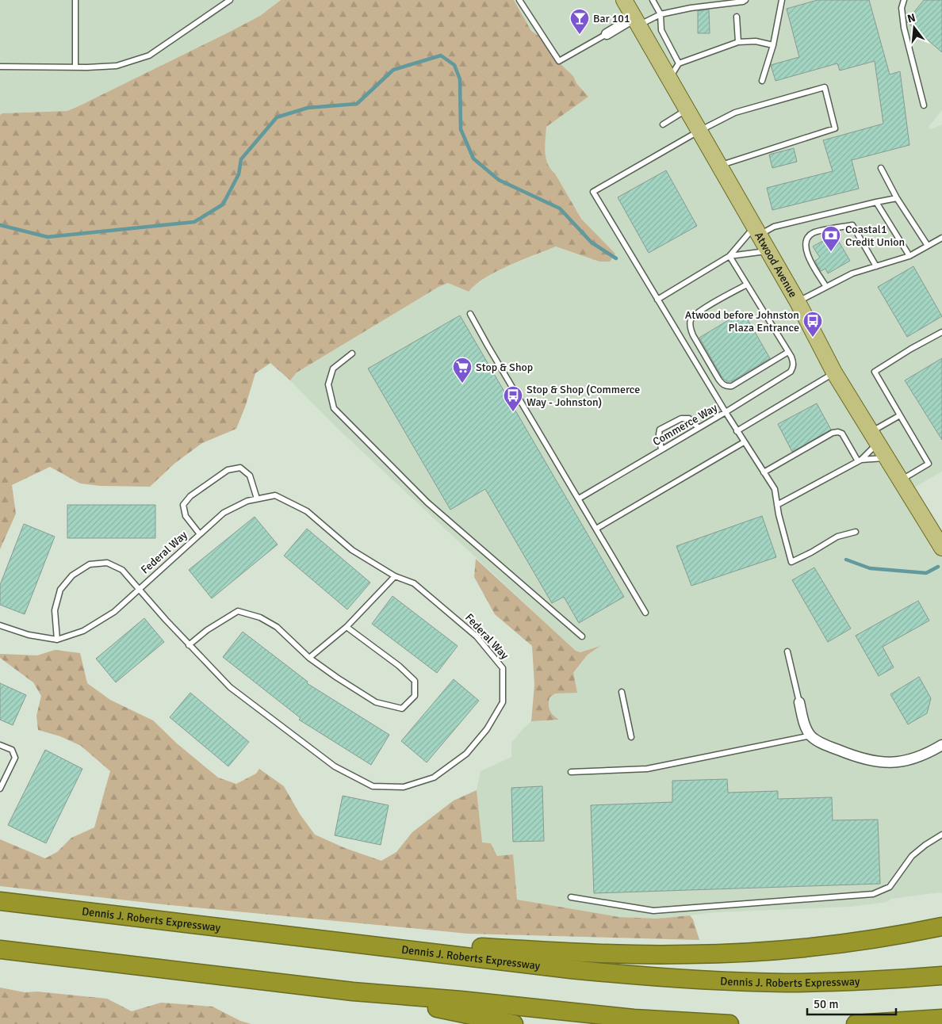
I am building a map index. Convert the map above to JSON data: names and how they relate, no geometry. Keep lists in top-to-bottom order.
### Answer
{
  "streets": {
    "highway": ["Dennis J. Roberts Expressway"],
    "main road": ["Atwood Avenue"],
    "lane": ["Commerce Way", "Federal Way"]
  },
  "places": {
    "bar": ["Bar 101"],
    "bank": ["Coastal1 Credit Union"],
    "bus stop": ["Atwood before Johnston Plaza Entrance", "Stop & Shop (Commerce Way - Johnston)"],
    "supermarket": ["Stop & Shop"]
  },
  "scale_bar": "50 m",
  "north": "top"
}
